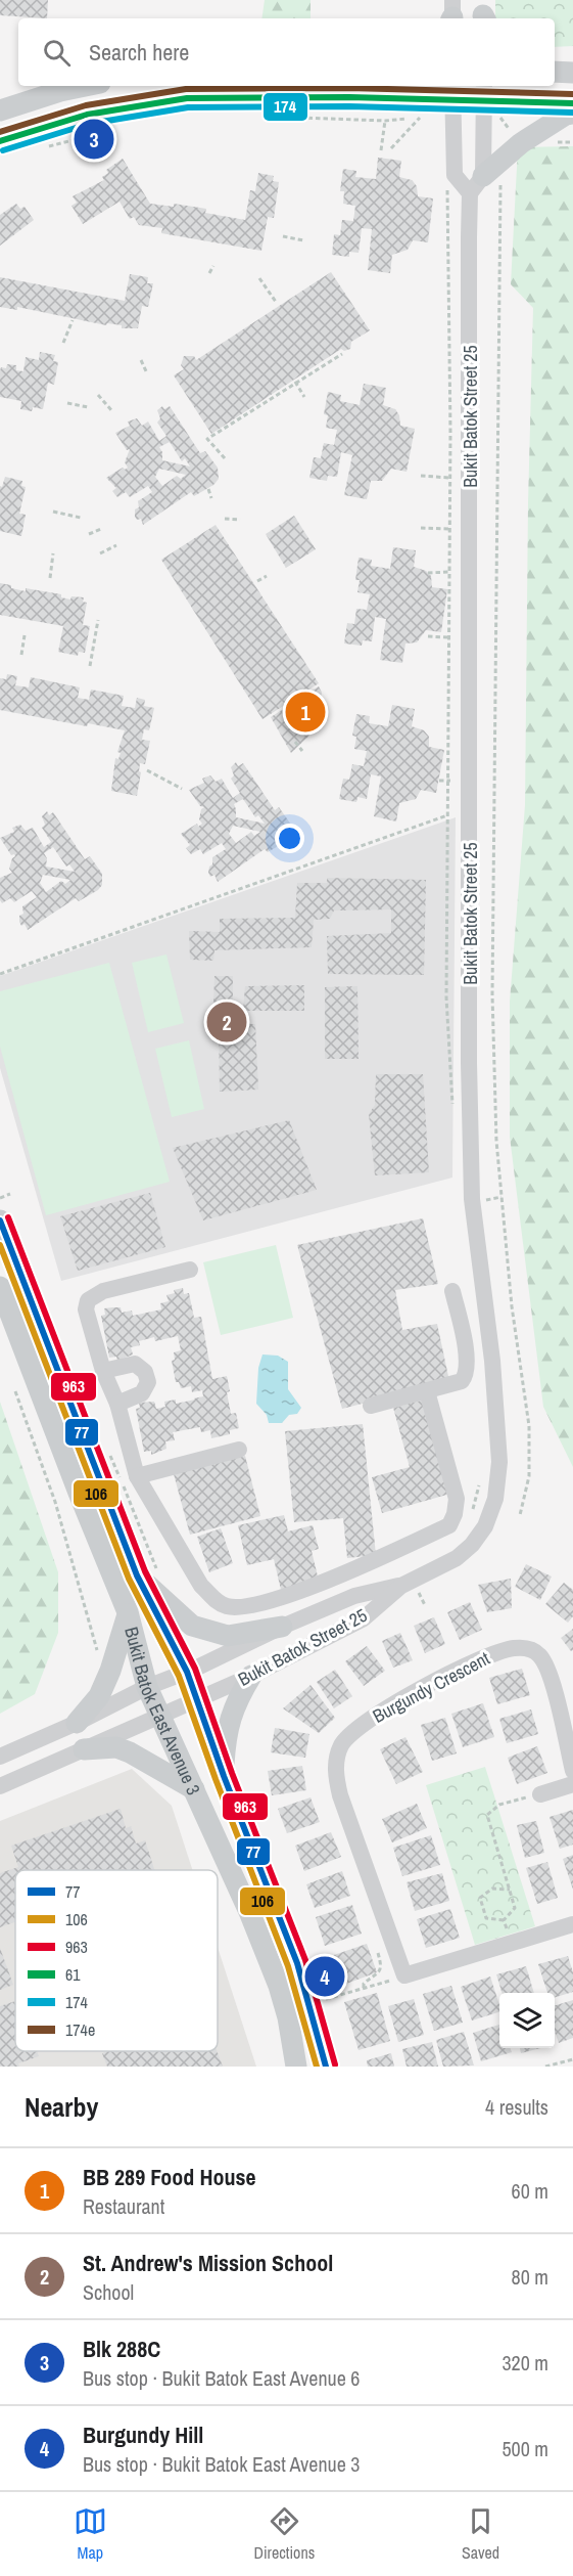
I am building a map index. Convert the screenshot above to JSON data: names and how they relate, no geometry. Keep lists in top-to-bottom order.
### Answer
{
  "streets": {
    "main road": ["Bukit Batok East Avenue 3"],
    "street": ["Bukit Batok Street 25", "Burgundy Crescent"]
  },
  "crossings": [
    ["Bukit Batok Street 25", "Bukit Batok East Avenue 3"]
  ],
  "lines": [
    "transit line 174e",
    "transit line 61",
    "transit line 174",
    "transit line 963",
    "transit line 77",
    "transit line 106"
  ],
  "legend": [
    "77",
    "106",
    "963",
    "61",
    "174",
    "174e"
  ],
  "page": {
    "search": "Search here",
    "pins": [
      "3",
      "1",
      "2",
      "4"
    ],
    "heading": ["Nearby", "4 results"],
    "list": [
      {
        "mark": "1",
        "name": "BB 289 Food House",
        "note": "Restaurant",
        "value": "60 m"
      },
      {
        "mark": "2",
        "name": "St. Andrew's Mission School",
        "note": "School",
        "value": "80 m"
      },
      {
        "mark": "3",
        "name": "Blk 288C",
        "note": "Bus stop · Bukit Batok East Avenue 6",
        "value": "320 m"
      },
      {
        "mark": "4",
        "name": "Burgundy Hill",
        "note": "Bus stop · Bukit Batok East Avenue 3",
        "value": "500 m"
      }
    ],
    "nav": ["Map", "Directions", "Saved"]
  }
}
